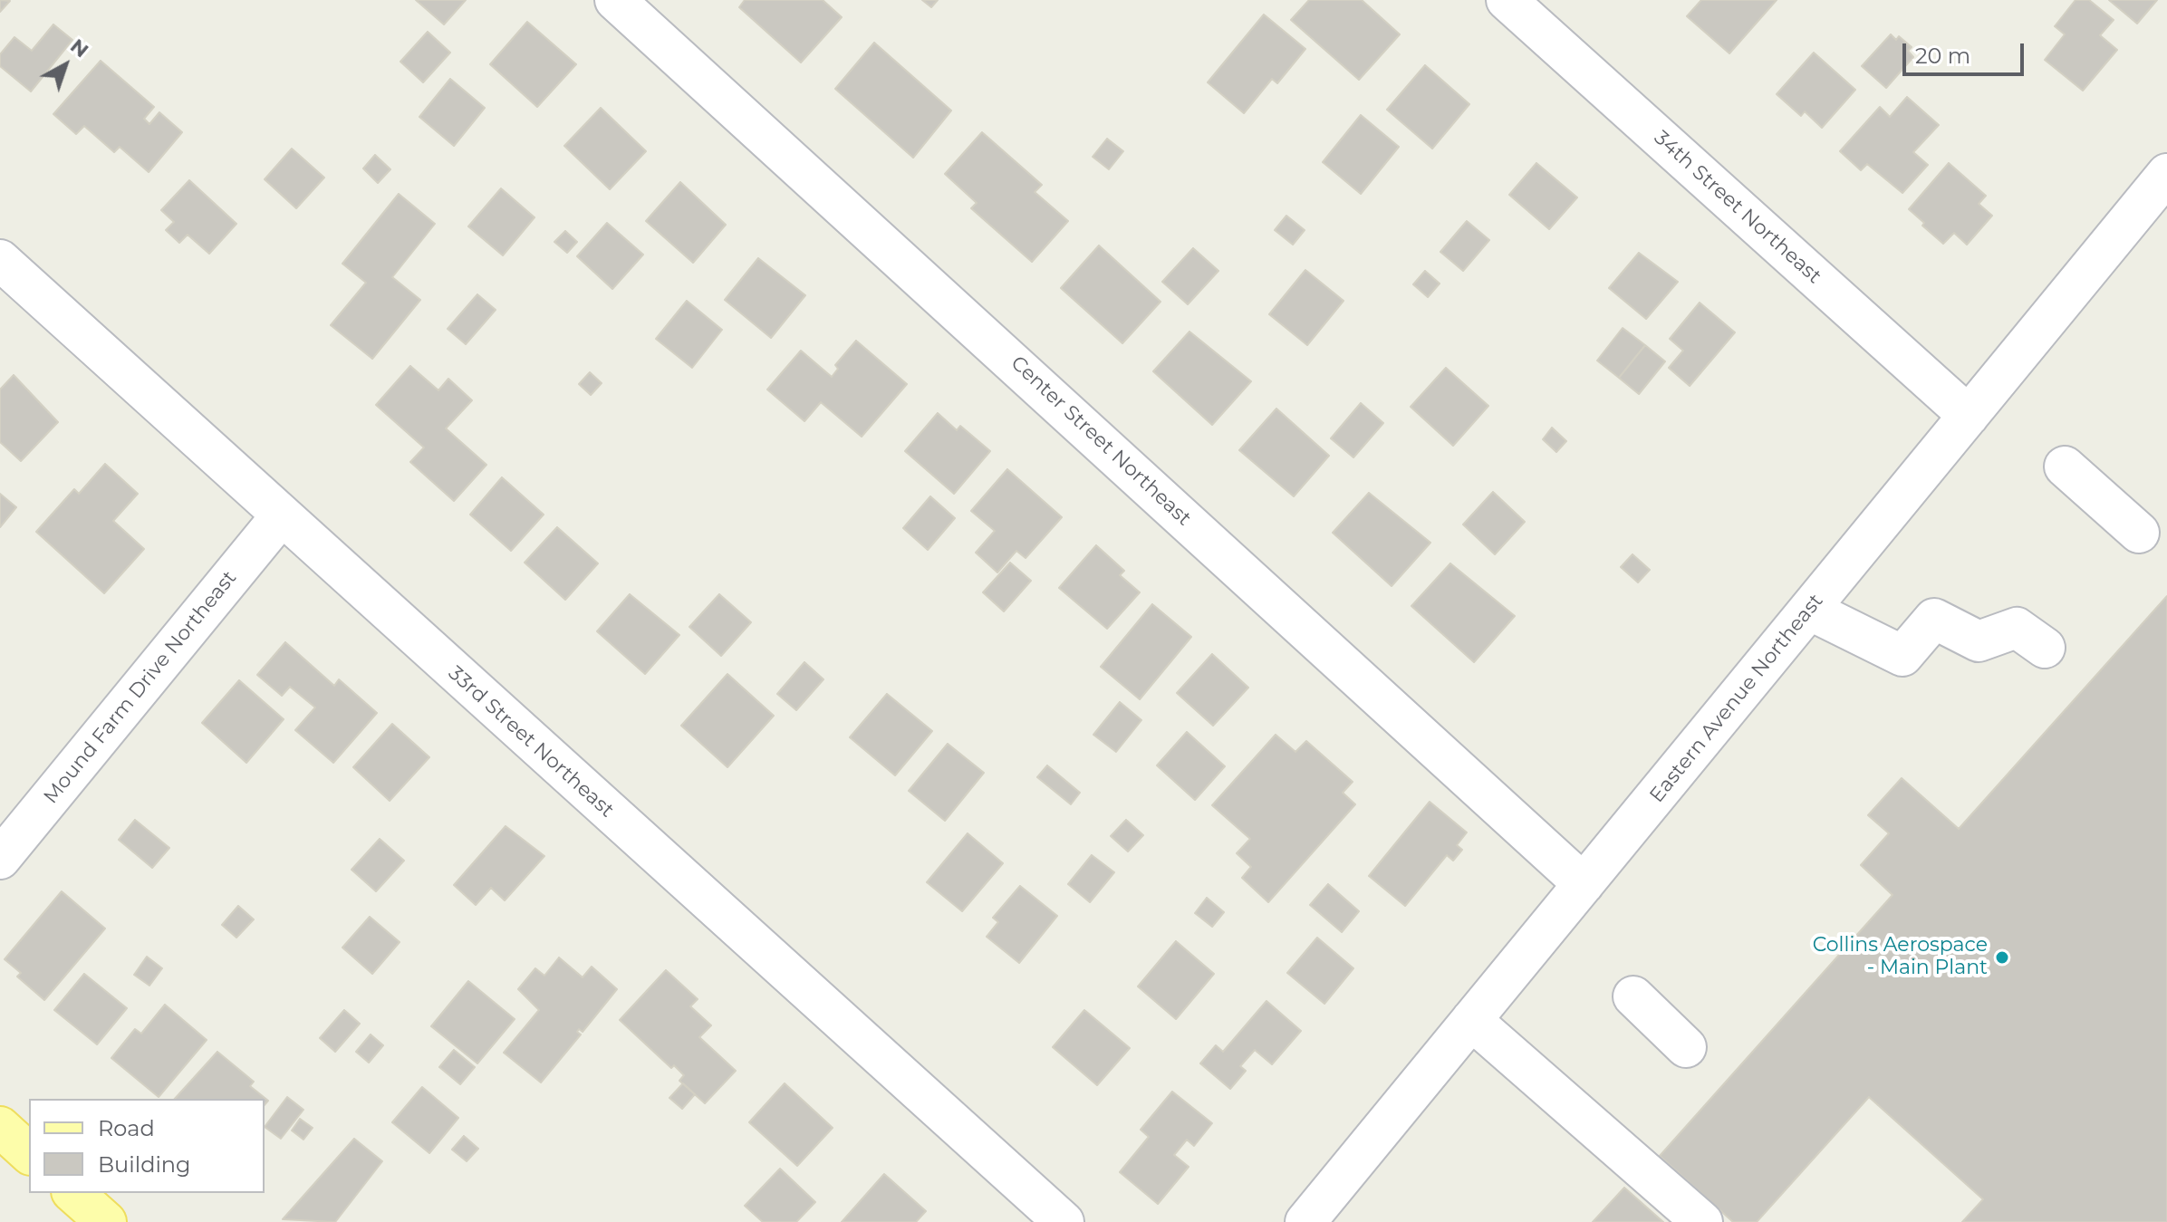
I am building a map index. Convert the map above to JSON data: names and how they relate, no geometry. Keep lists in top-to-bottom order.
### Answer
{
  "streets": {
    "street": [
      "34th Street Northeast",
      "Center Street Northeast",
      "Mound Farm Drive Northeast",
      "Eastern Avenue Northeast",
      "33rd Street Northeast"
    ]
  },
  "crossings": [
    ["34th Street Northeast", "Eastern Avenue Northeast"],
    ["Center Street Northeast", "Eastern Avenue Northeast"],
    ["Mound Farm Drive Northeast", "33rd Street Northeast"]
  ],
  "places": ["Collins Aerospace - Main Plant"],
  "legend": ["Road", "Building"],
  "scale_bar": "20 m",
  "north": "top right"
}
